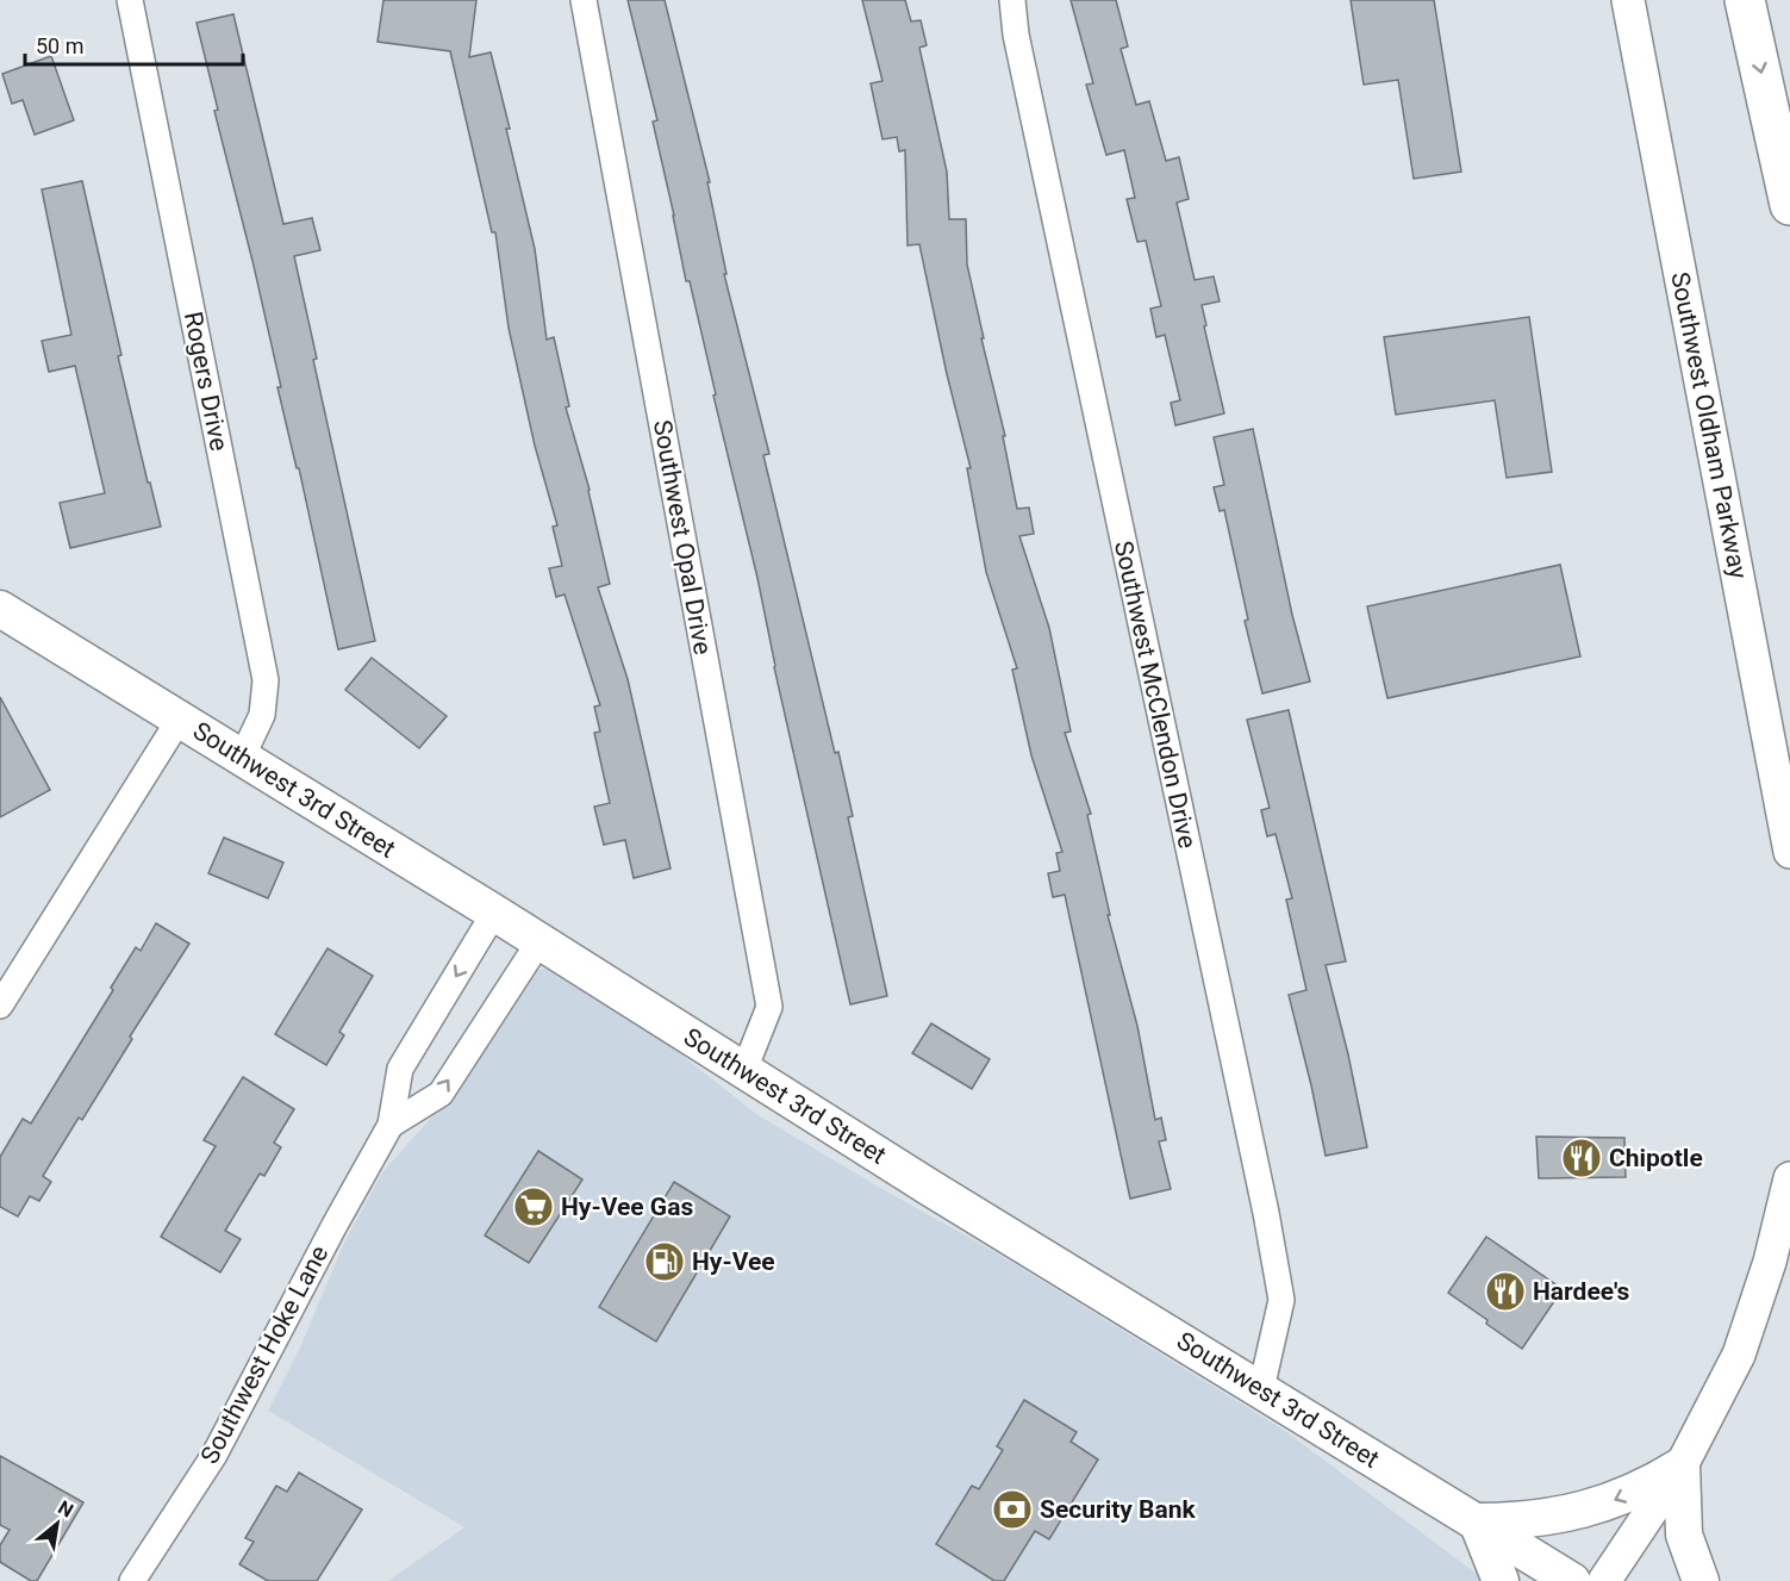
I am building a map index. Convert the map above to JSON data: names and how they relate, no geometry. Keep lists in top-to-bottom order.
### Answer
{
  "streets": {
    "main road": ["Southwest 3rd Street"],
    "street": [
      "Rogers Drive",
      "Southwest Oldham Parkway",
      "Southwest Opal Drive",
      "Southwest McClendon Drive",
      "Southwest Hoke Lane"
    ]
  },
  "crossings": [
    ["Rogers Drive", "Southwest 3rd Street"],
    ["Southwest Opal Drive", "Southwest 3rd Street"],
    ["Southwest McClendon Drive", "Southwest 3rd Street"],
    ["Southwest 3rd Street", "Southwest Hoke Lane"]
  ],
  "places": {
    "restaurant": ["Chipotle", "Hardee's"],
    "supermarket": ["Hy-Vee Gas"],
    "fuel station": ["Hy-Vee"],
    "bank": ["Security Bank"]
  },
  "scale_bar": "50 m",
  "north": "top right"
}
